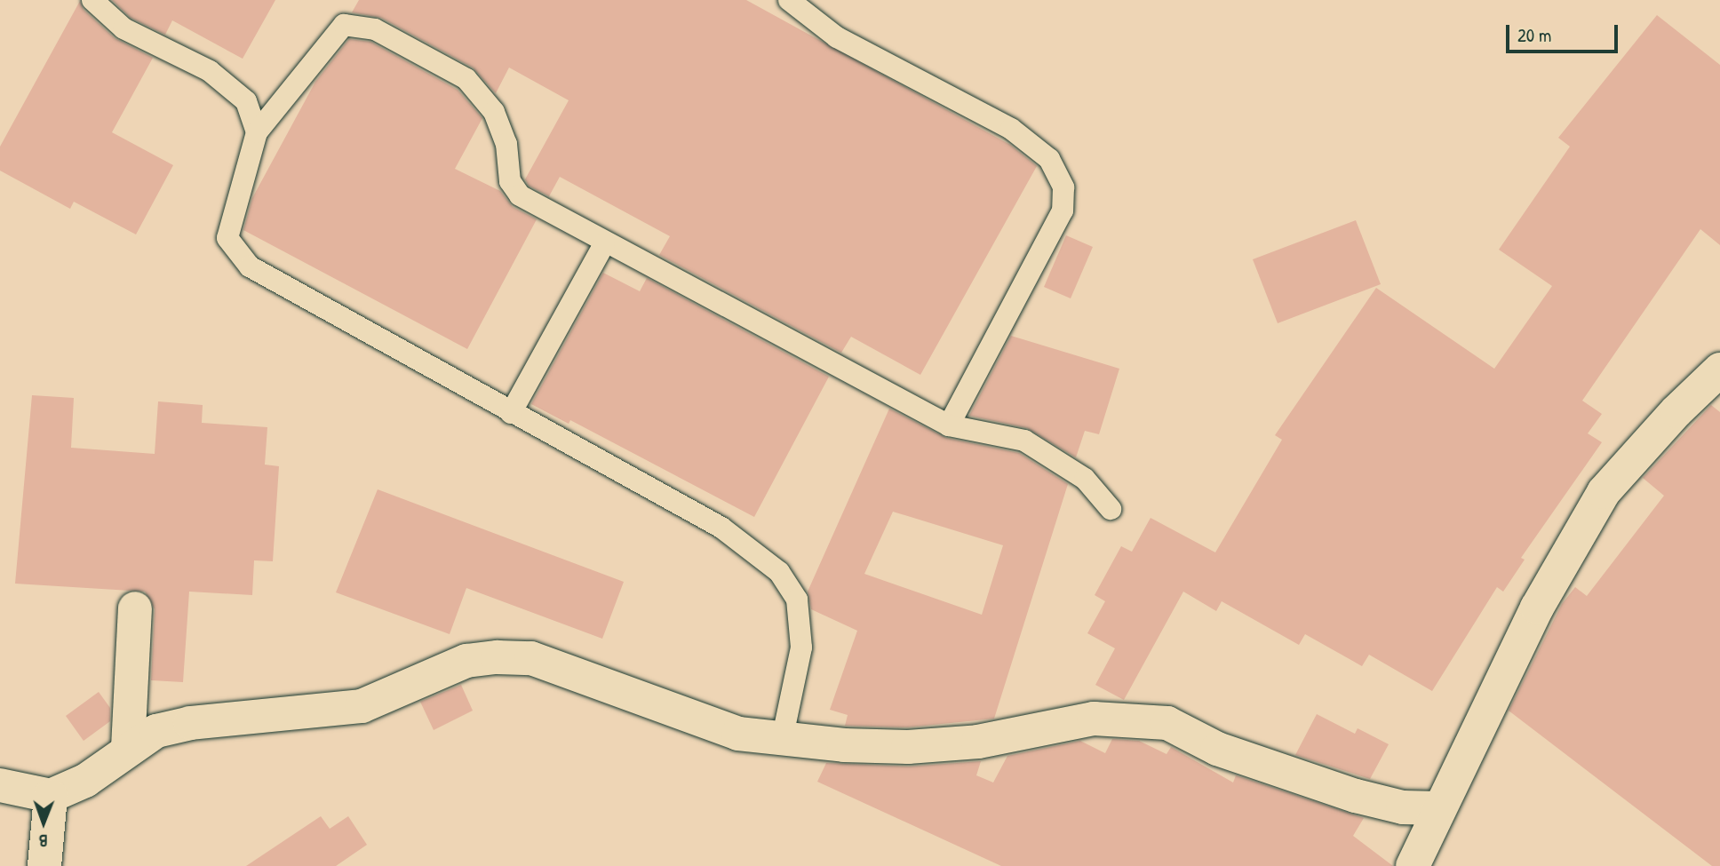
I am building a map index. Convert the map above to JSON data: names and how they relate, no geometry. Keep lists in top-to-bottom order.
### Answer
{
  "scale_bar": "20 m",
  "north": "bottom"
}
